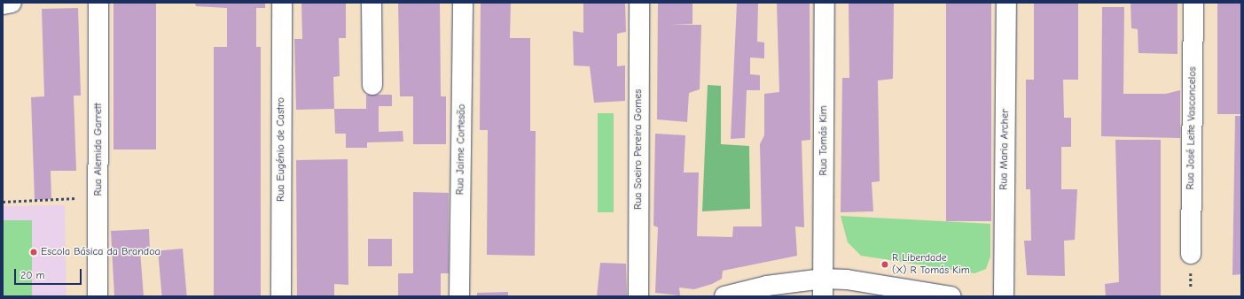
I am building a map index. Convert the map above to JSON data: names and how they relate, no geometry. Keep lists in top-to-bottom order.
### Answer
{
  "streets": {
    "street": [
      "Rua José Leite Vasconcelos",
      "Rua Tomás Kim",
      "Rua Alemida Garrett",
      "Rua Eugénio de Castro",
      "Rua Jaime Cortesão",
      "Rua Soeiro Pereira Gomes",
      "Rua Maria Archer"
    ]
  },
  "places": ["Escola Básica da Brandoa", "R Liberdade (X) R Tomás Kim"],
  "scale_bar": "20 m"
}
